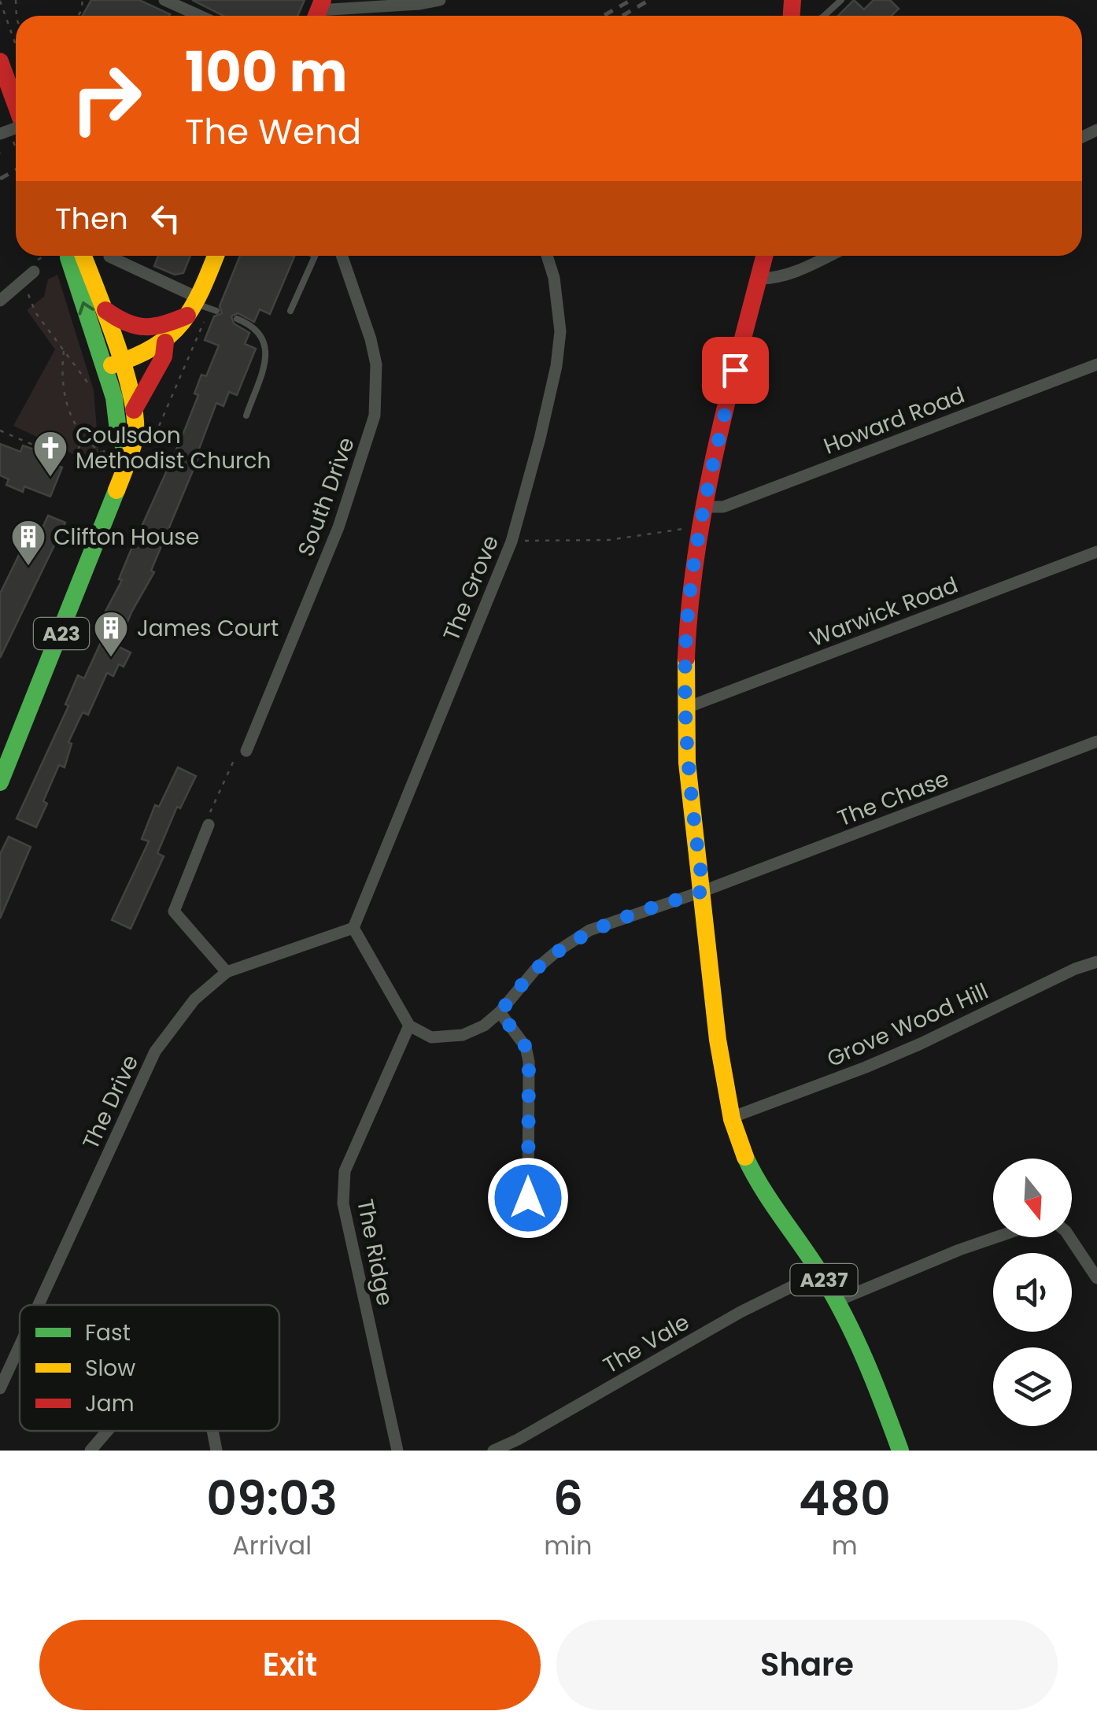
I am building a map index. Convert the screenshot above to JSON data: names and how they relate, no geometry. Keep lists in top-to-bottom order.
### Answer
{
  "streets": {
    "main road": ["A23", "A237"],
    "street": [
      "Howard Road",
      "South Drive",
      "The Grove",
      "Warwick Road",
      "The Chase",
      "Grove Wood Hill",
      "The Drive",
      "The Ridge",
      "The Vale"
    ]
  },
  "crossings": [
    ["Howard Road", "A237"],
    ["The Grove", "The Drive"],
    ["Warwick Road", "A237"],
    ["The Chase", "The Ridge"],
    ["The Chase", "A237"],
    ["Grove Wood Hill", "A237"],
    ["A237", "The Vale"]
  ],
  "places": {
    "church": ["Coulsdon Methodist Church"],
    "building": ["Clifton House", "James Court"]
  },
  "legend": ["Fast", "Slow", "Jam"],
  "north": "bottom",
  "page": {
    "turn": ["100 m", "The Wend"],
    "then": "Then",
    "eta": [
      "09:03",
      "Arrival",
      "6",
      "min",
      "480",
      "m"
    ],
    "buttons": ["Exit", "Share"]
  }
}
